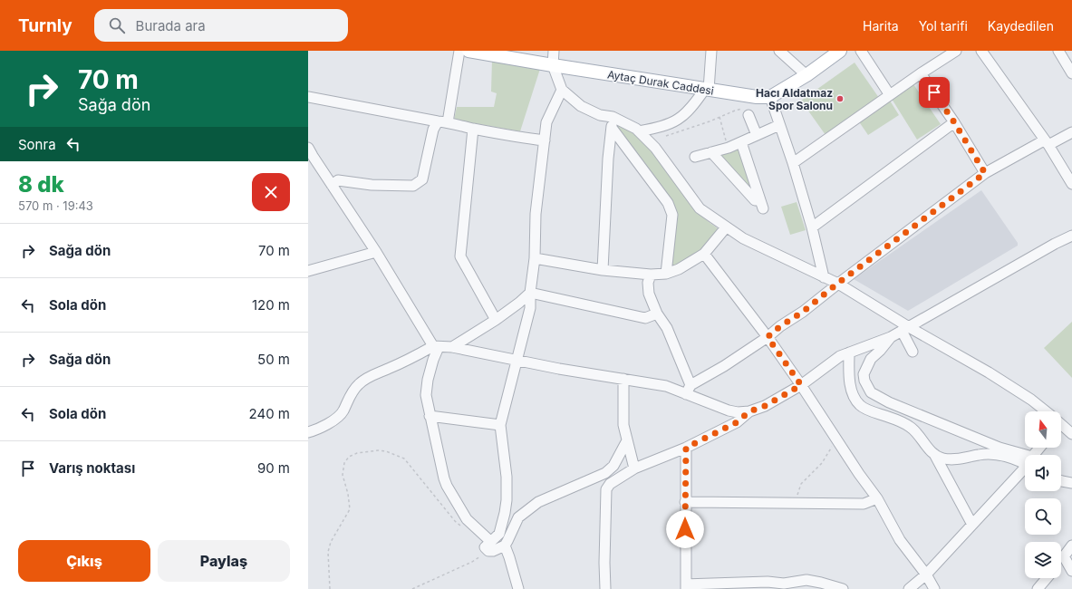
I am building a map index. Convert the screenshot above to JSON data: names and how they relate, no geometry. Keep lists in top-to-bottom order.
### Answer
{
  "streets": {
    "main road": ["Aytaç Durak Caddesi"]
  },
  "places": ["Hacı Aldatmaz Spor Salonu"],
  "north": "top",
  "page": {
    "header": "Turnly",
    "search": "Burada ara",
    "nav": ["Harita", "Yol tarifi", "Kaydedilen"],
    "turn": ["70 m", "Sağa dön"],
    "then": "Sonra",
    "heading": ["8 dk", "570 m · 19:43"],
    "list": [
      {
        "name": "Sağa dön",
        "value": "70 m"
      },
      {
        "name": "Sola dön",
        "value": "120 m"
      },
      {
        "name": "Sağa dön",
        "value": "50 m"
      },
      {
        "name": "Sola dön",
        "value": "240 m"
      },
      {
        "name": "Varış noktası",
        "value": "90 m"
      }
    ],
    "buttons": ["Çıkış", "Paylaş"]
  }
}
